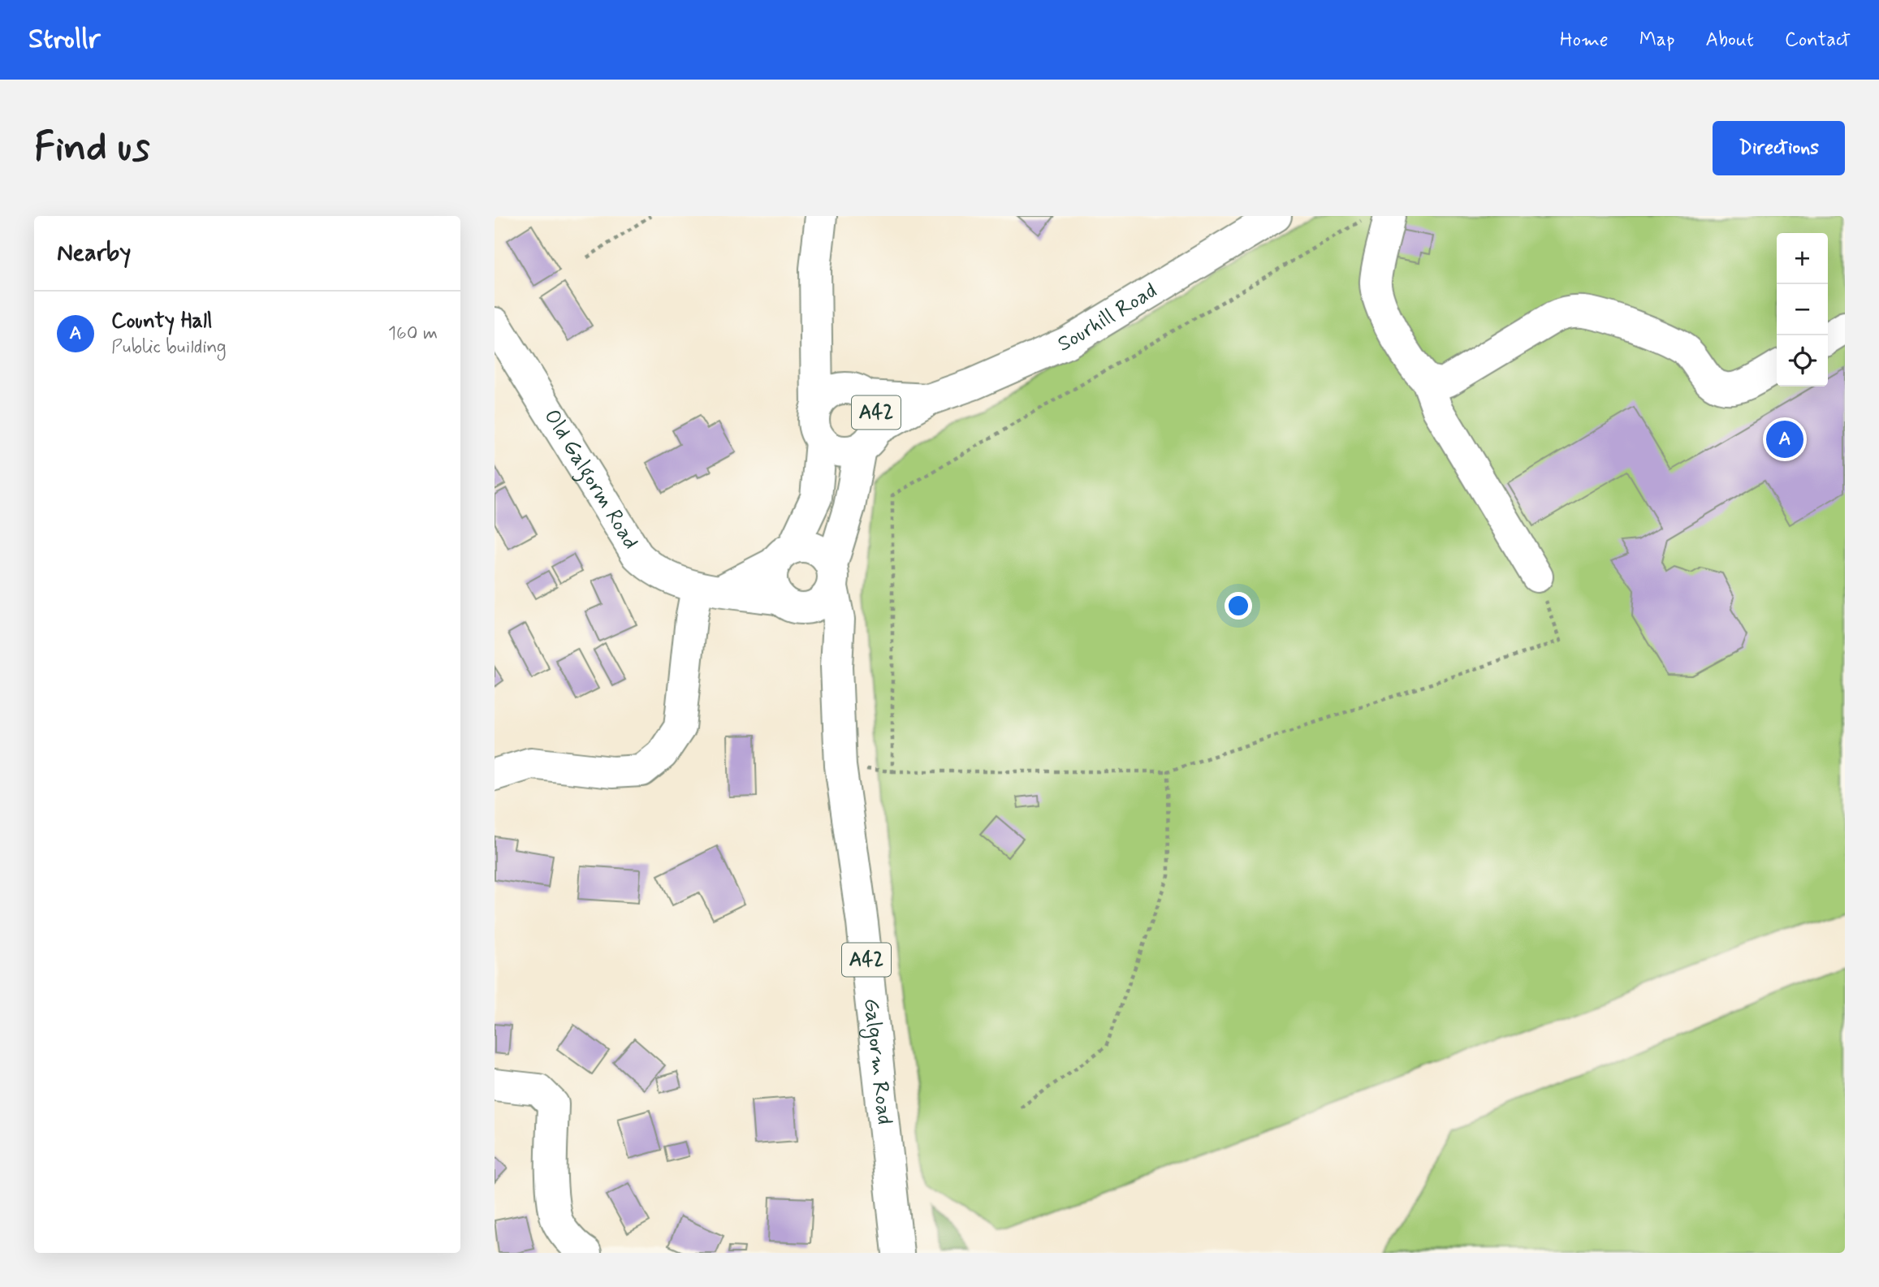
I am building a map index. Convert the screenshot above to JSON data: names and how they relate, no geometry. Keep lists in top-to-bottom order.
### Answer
{
  "streets": {
    "street": [
      "Sourhill Road",
      "A42",
      "Old Galgorm Road",
      "Galgorm Road"
    ]
  },
  "crossings": [
    ["Sourhill Road", "A42"],
    ["A42", "Galgorm Road"]
  ],
  "page": {
    "header": "Strollr",
    "nav": [
      "Home",
      "Map",
      "About",
      "Contact"
    ],
    "buttons": "Directions",
    "title": "Find us",
    "heading": "Nearby",
    "map_buttons": ["+", "−"],
    "list": [
      {
        "mark": "A",
        "name": "County Hall",
        "note": "Public building",
        "value": "160 m"
      }
    ],
    "pins": "A"
  }
}
